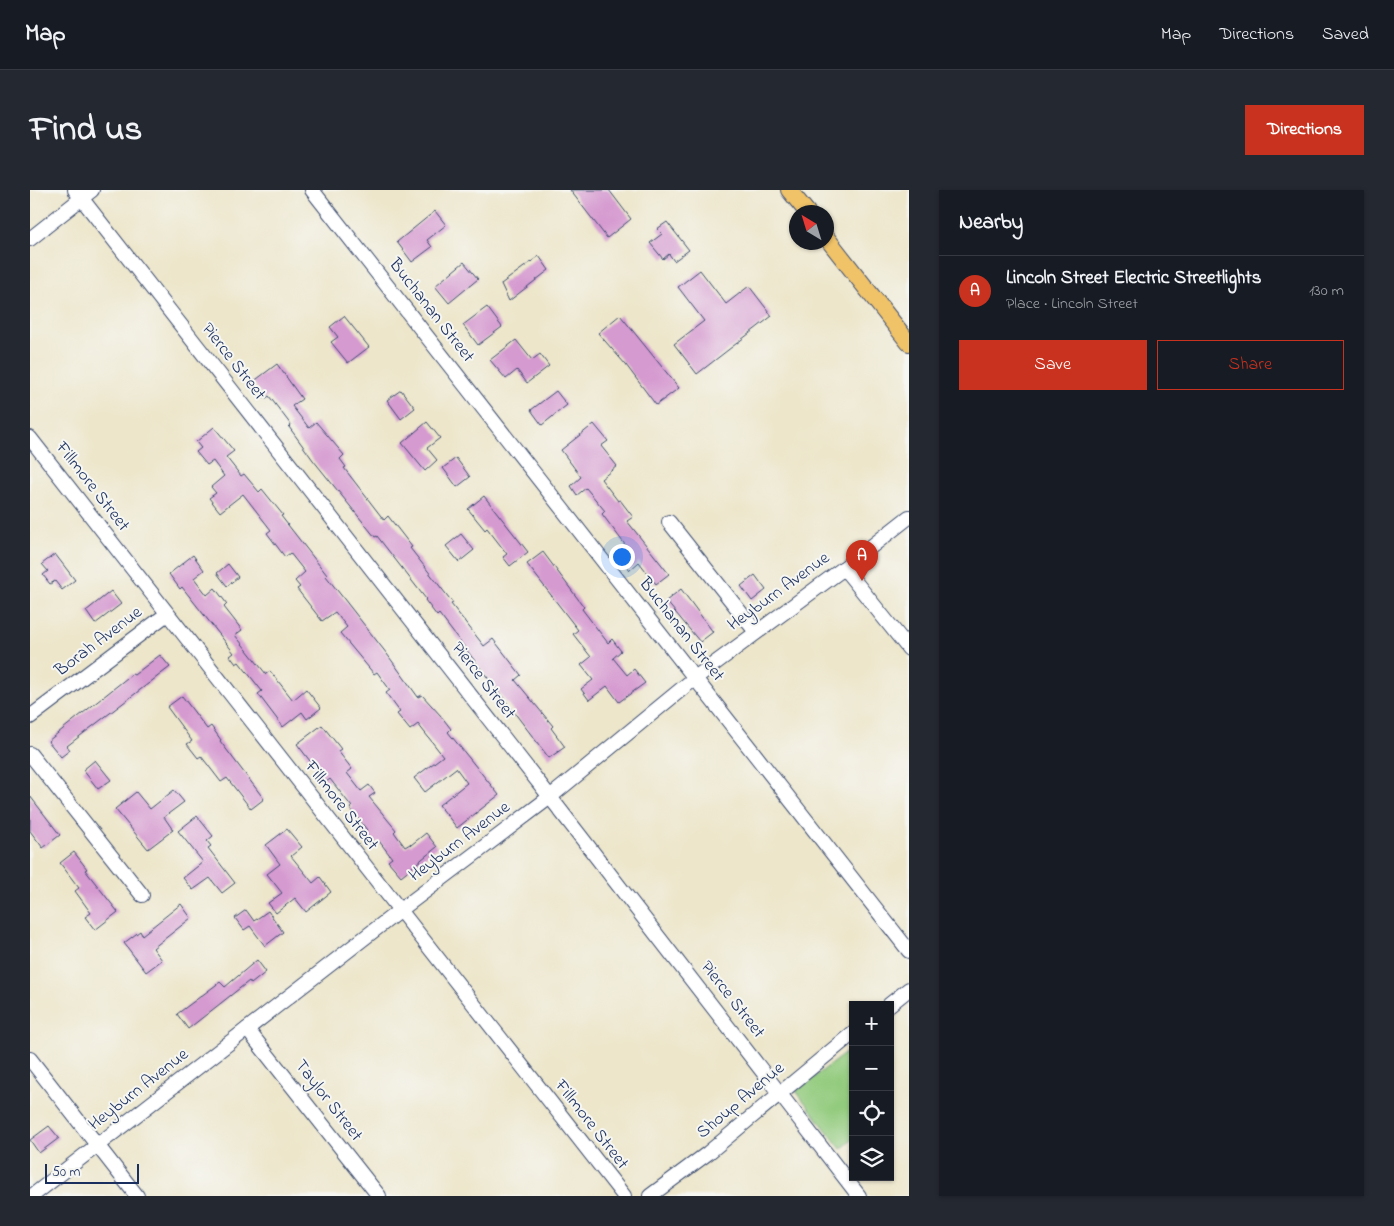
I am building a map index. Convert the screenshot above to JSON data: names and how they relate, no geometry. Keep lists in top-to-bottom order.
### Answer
{
  "streets": {
    "street": [
      "Buchanan Street",
      "Pierce Street",
      "Fillmore Street",
      "Heyburn Avenue",
      "Borah Avenue",
      "Taylor Street",
      "Shoup Avenue"
    ]
  },
  "crossings": [
    ["Buchanan Street", "Heyburn Avenue"],
    ["Pierce Street", "Heyburn Avenue"],
    ["Pierce Street", "Shoup Avenue"],
    ["Fillmore Street", "Heyburn Avenue"],
    ["Fillmore Street", "Borah Avenue"],
    ["Heyburn Avenue", "Taylor Street"]
  ],
  "scale_bar": "50 m",
  "north": "top left",
  "page": {
    "header": "Map",
    "nav": ["Map", "Directions", "Saved"],
    "title": "Find us",
    "buttons": [
      "Directions",
      ["Save", "Share"]
    ],
    "heading": "Nearby",
    "list": [
      {
        "mark": "A",
        "name": "Lincoln Street Electric Streetlights",
        "note": "Place · Lincoln Street",
        "value": "130 m"
      }
    ],
    "pins": "A",
    "map_buttons": ["+", "−"],
    "scale": "50 m"
  }
}
